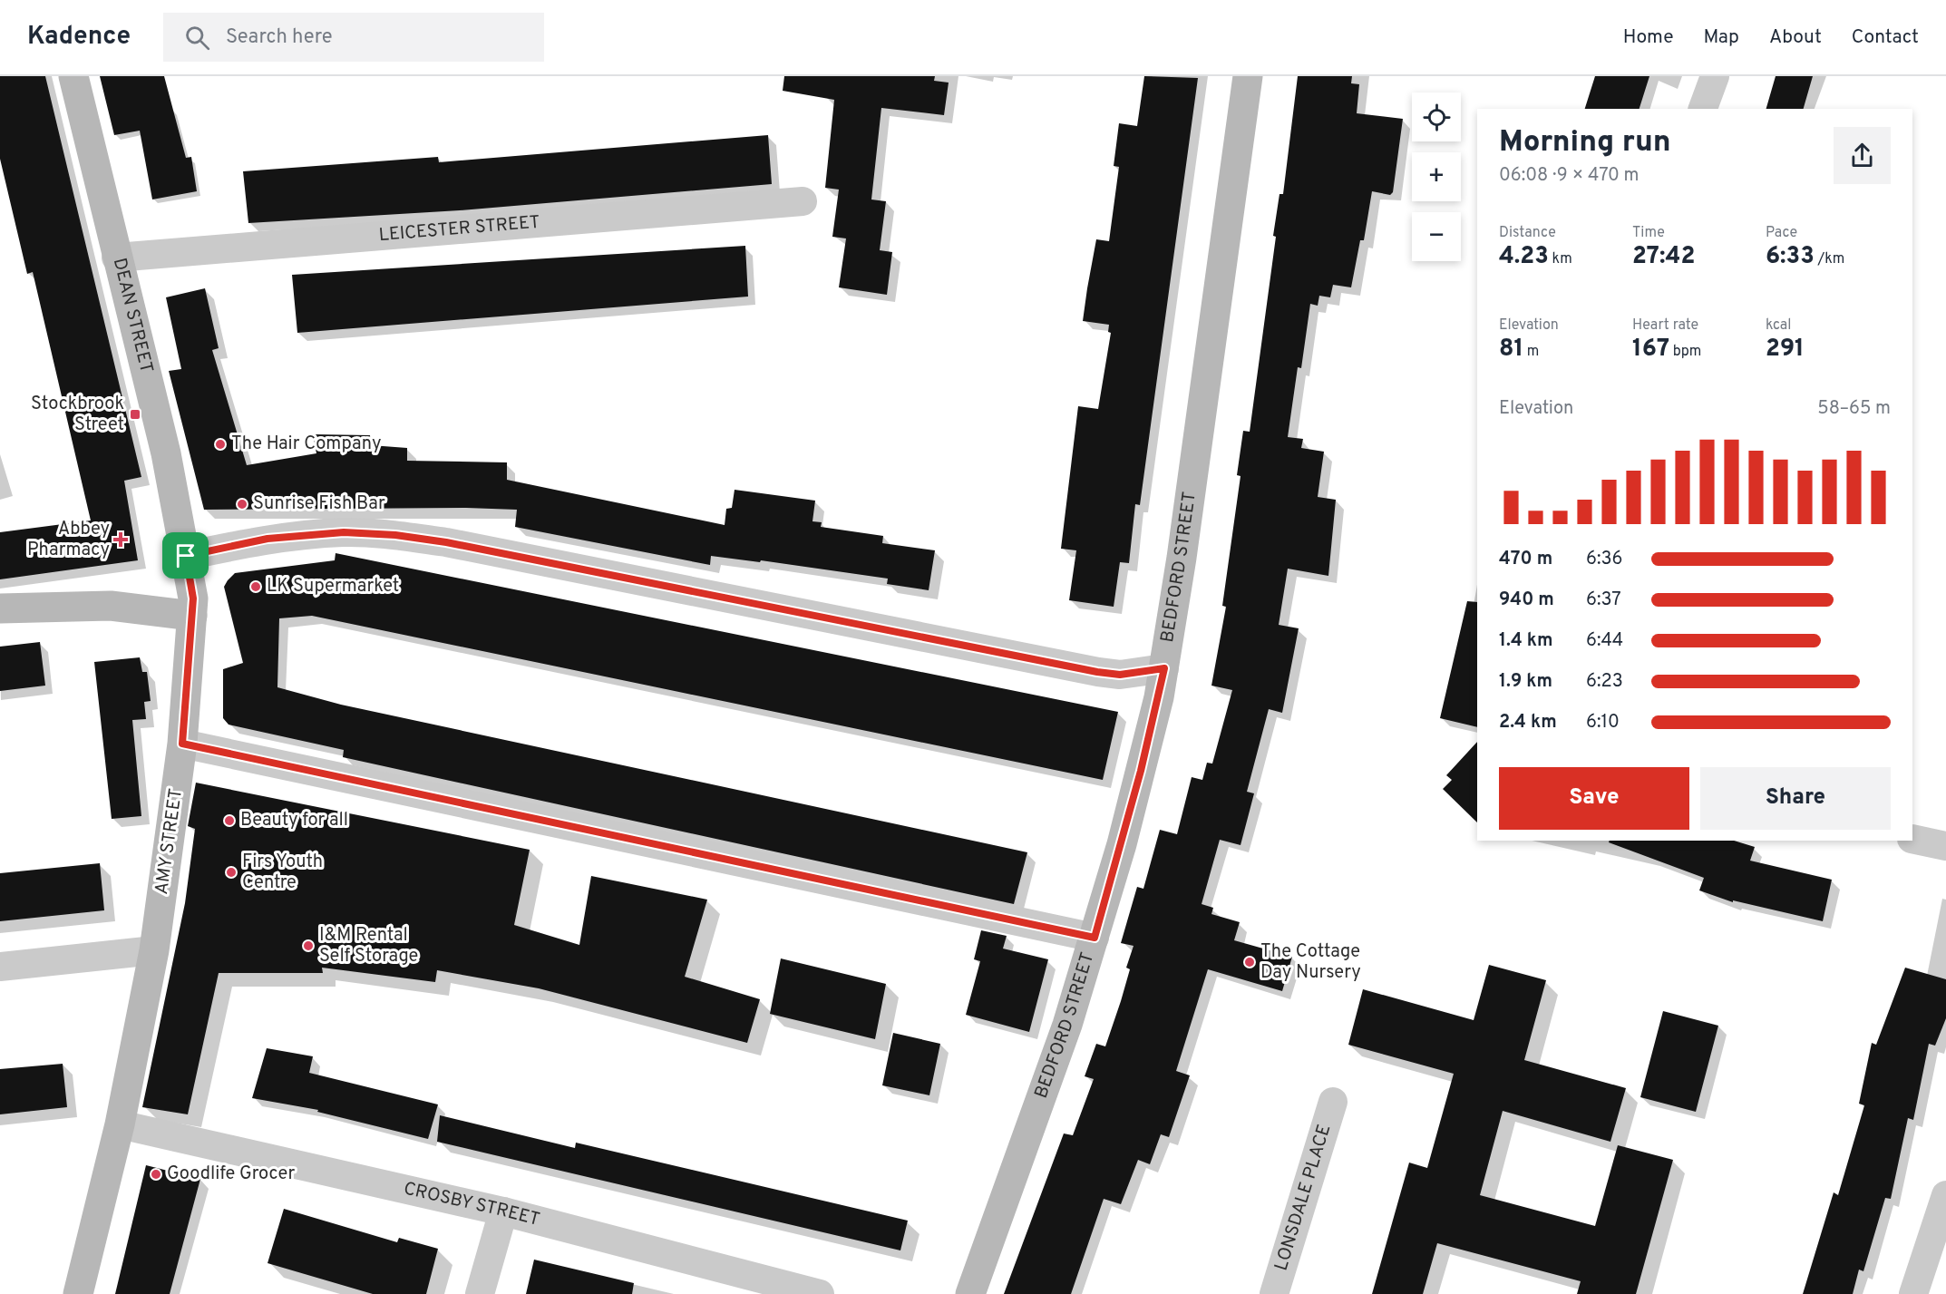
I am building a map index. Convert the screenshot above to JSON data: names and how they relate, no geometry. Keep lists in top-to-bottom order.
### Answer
{
  "streets": {
    "street": [
      "LEICESTER STREET",
      "DEAN STREET",
      "BEDFORD STREET",
      "AMY STREET",
      "LONSDALE PLACE",
      "CROSBY STREET"
    ]
  },
  "crossings": [
    ["LEICESTER STREET", "DEAN STREET"],
    ["DEAN STREET", "AMY STREET"],
    ["AMY STREET", "CROSBY STREET"]
  ],
  "places": {
    "transit": ["Stockbrook Street"],
    "other": [
      "The Hair Company",
      "Sunrise Fish Bar",
      "LK Supermarket",
      "Beauty for all",
      "Firs Youth Centre",
      "I&M Rental Self Storage",
      "The Cottage Day Nursery",
      "Goodlife Grocer"
    ],
    "health": ["Abbey Pharmacy"]
  },
  "page": {
    "header": "Kadence",
    "search": "Search here",
    "nav": [
      "Home",
      "Map",
      "About",
      "Contact"
    ],
    "map_buttons": ["+", "−"],
    "heading": ["Morning run", "06:08 · 9 × 470 m"],
    "stats": [
      ["Distance", "4.23 km"],
      ["Time", "27:42"],
      ["Pace", "6:33 /km"],
      ["Elevation", "81 m"],
      ["Heart rate", "167 bpm"],
      ["kcal", "291"]
    ],
    "chart": ["Elevation", "58–65 m"],
    "list": [
      {
        "name": "470 m",
        "note": "6:36"
      },
      {
        "name": "940 m",
        "note": "6:37"
      },
      {
        "name": "1.4 km",
        "note": "6:44"
      },
      {
        "name": "1.9 km",
        "note": "6:23"
      },
      {
        "name": "2.4 km",
        "note": "6:10"
      }
    ],
    "buttons": ["Save", "Share"]
  }
}
